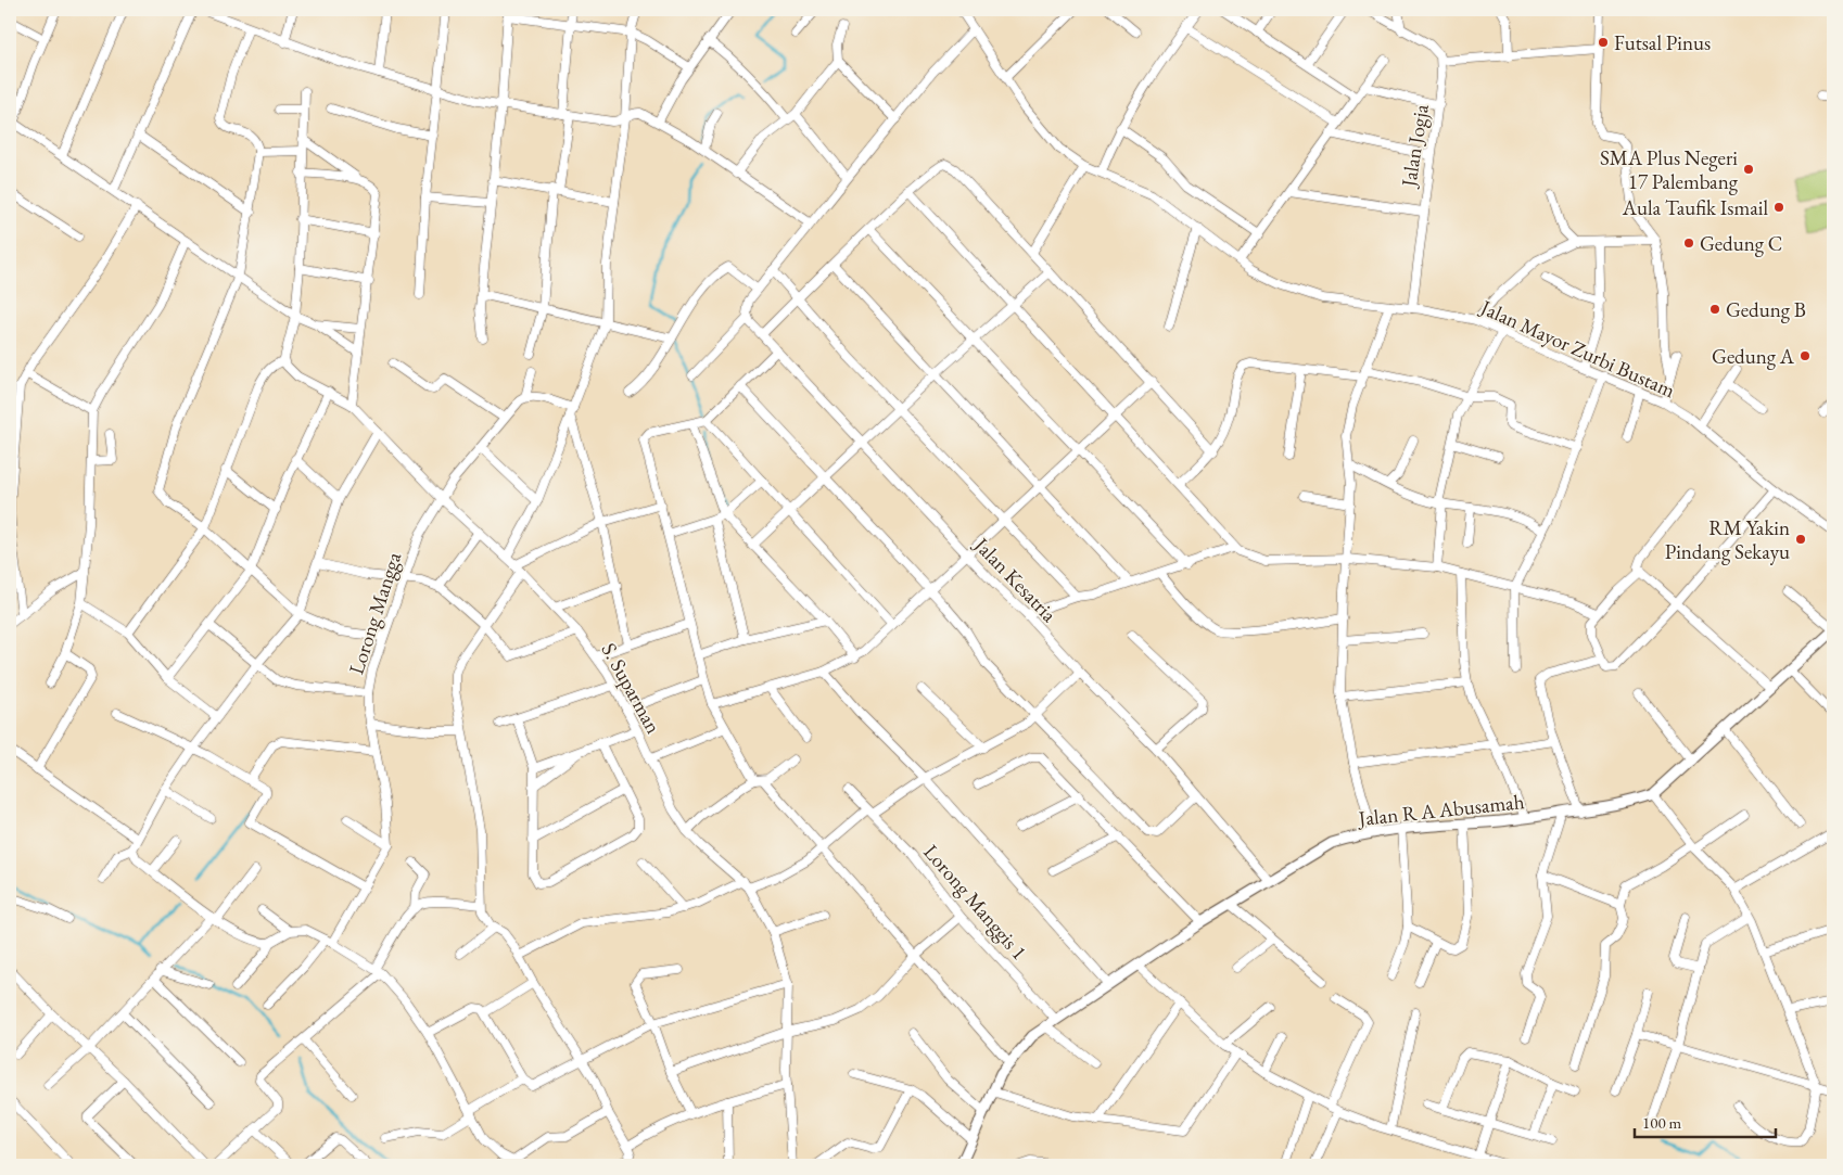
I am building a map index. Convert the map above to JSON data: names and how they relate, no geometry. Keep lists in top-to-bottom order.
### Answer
{
  "streets": {
    "street": [
      "Jalan Jogja",
      "Jalan Mayor Zurbi Bustam",
      "Jalan Kesatria",
      "Lorong Mangga",
      "S. Suparman",
      "Jalan R A Abusamah",
      "Lorong Manggis 1"
    ]
  },
  "crossings": [
    ["Jalan Jogja", "Jalan Mayor Zurbi Bustam"],
    ["Jalan Kesatria", "Jalan R A Abusamah"],
    ["Lorong Mangga", "S. Suparman"],
    ["Jalan R A Abusamah", "Lorong Manggis 1"]
  ],
  "places": [
    "Futsal Pinus",
    "SMA Plus Negeri 17 Palembang",
    "Aula Taufik Ismail",
    "Gedung C",
    "Gedung B",
    "Gedung A",
    "RM Yakin Pindang Sekayu"
  ],
  "scale_bar": "100 m"
}
